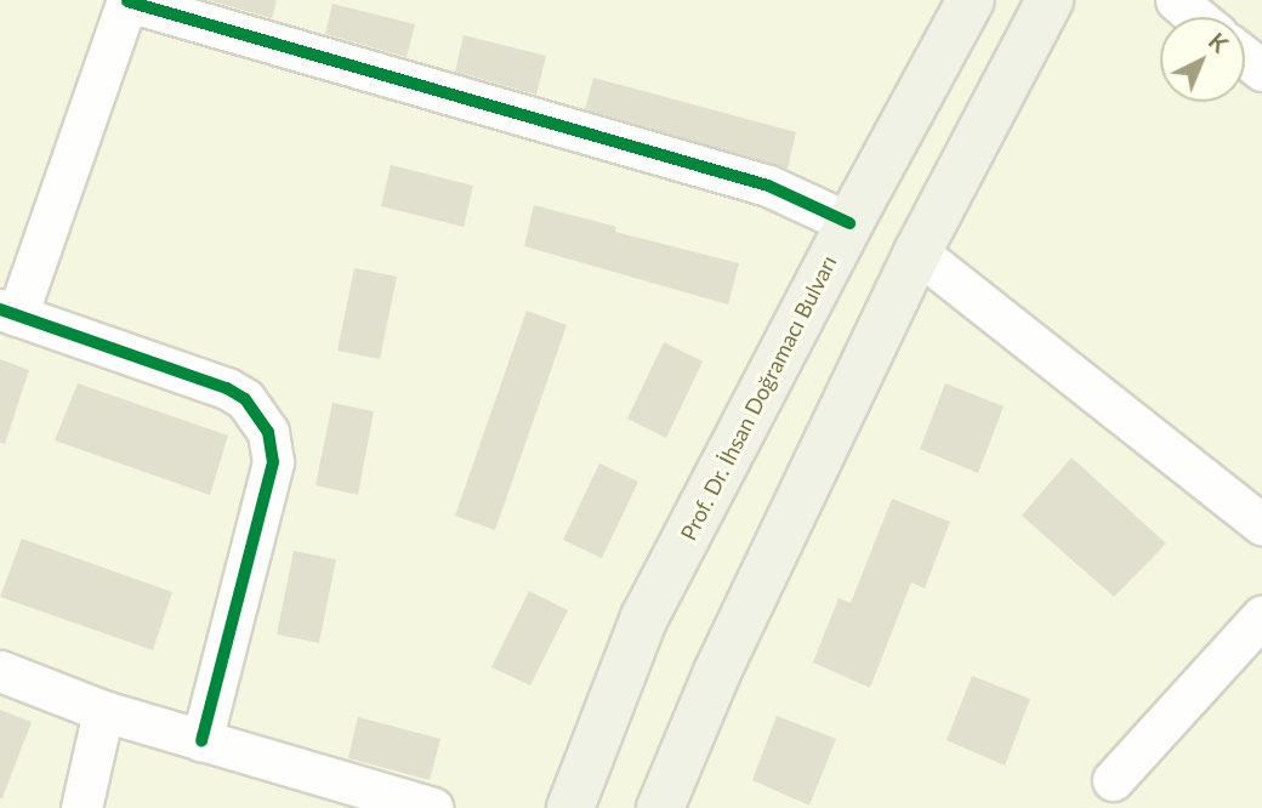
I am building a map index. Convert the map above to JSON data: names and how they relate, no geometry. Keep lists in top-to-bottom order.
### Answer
{
  "streets": {
    "main road": ["Prof. Dr. İhsan Doğramacı Bulvarı"]
  },
  "north": "top right"
}
